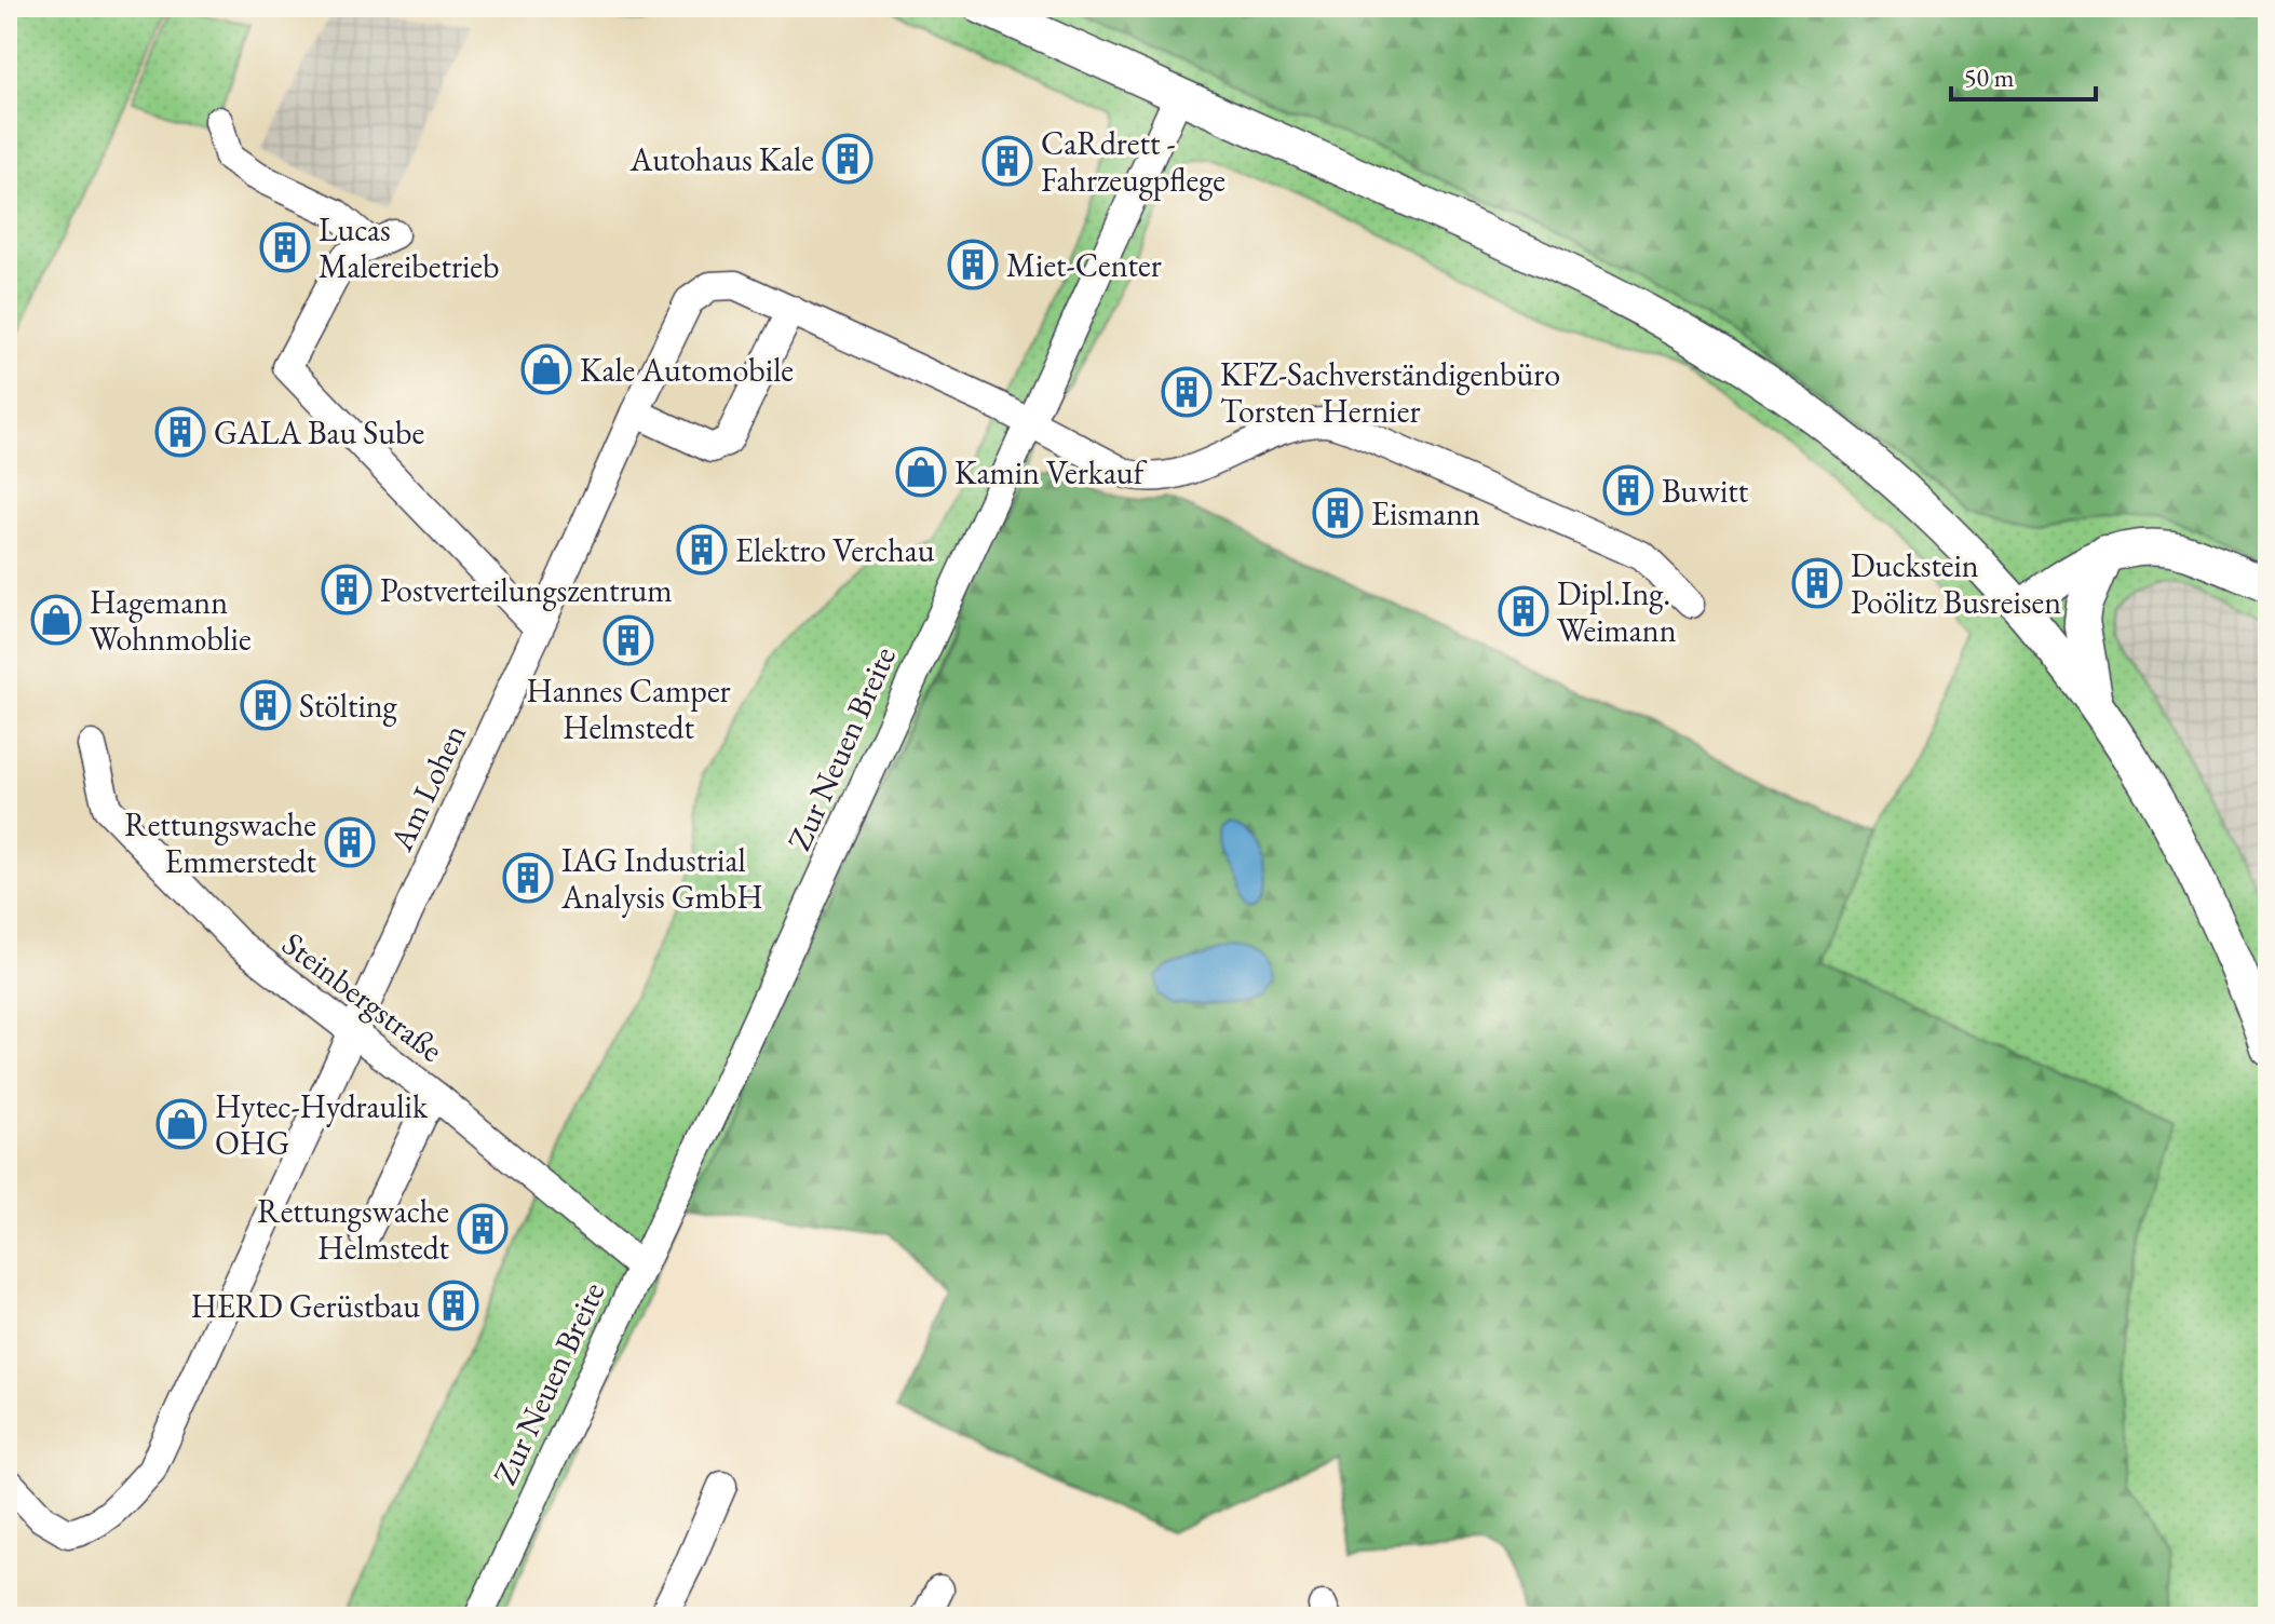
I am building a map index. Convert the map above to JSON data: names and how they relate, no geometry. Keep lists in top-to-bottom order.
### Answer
{
  "streets": {
    "street": ["Zur Neuen Breite", "Am Lohen", "Steinbergstraße"]
  },
  "crossings": [
    ["Zur Neuen Breite", "Am Lohen"],
    ["Zur Neuen Breite", "Steinbergstraße"],
    ["Am Lohen", "Steinbergstraße"]
  ],
  "places": {
    "building": [
      "Autohaus Kale",
      "CaRdrett - Fahrzeugpflege",
      "Lucas Malereibetrieb",
      "Miet-Center",
      "KFZ-Sachverständigenbüro Torsten Hernier",
      "GALA Bau Sube",
      "Buwitt",
      "Eismann",
      "Elektro Verchau",
      "Duckstein Poölitz Busreisen",
      "Postverteilungszentrum",
      "Dipl.Ing. Weimann",
      "Hannes Camper Helmstedt",
      "Stölting",
      "Rettungswache Emmerstedt",
      "IAG Industrial Analysis GmbH",
      "Rettungswache Helmstedt",
      "HERD Gerüstbau"
    ],
    "shop": [
      "Kale Automobile",
      "Kamin Verkauf",
      "Hagemann Wohnmoblie",
      "Hytec-Hydraulik OHG"
    ]
  },
  "scale_bar": "50 m"
}
